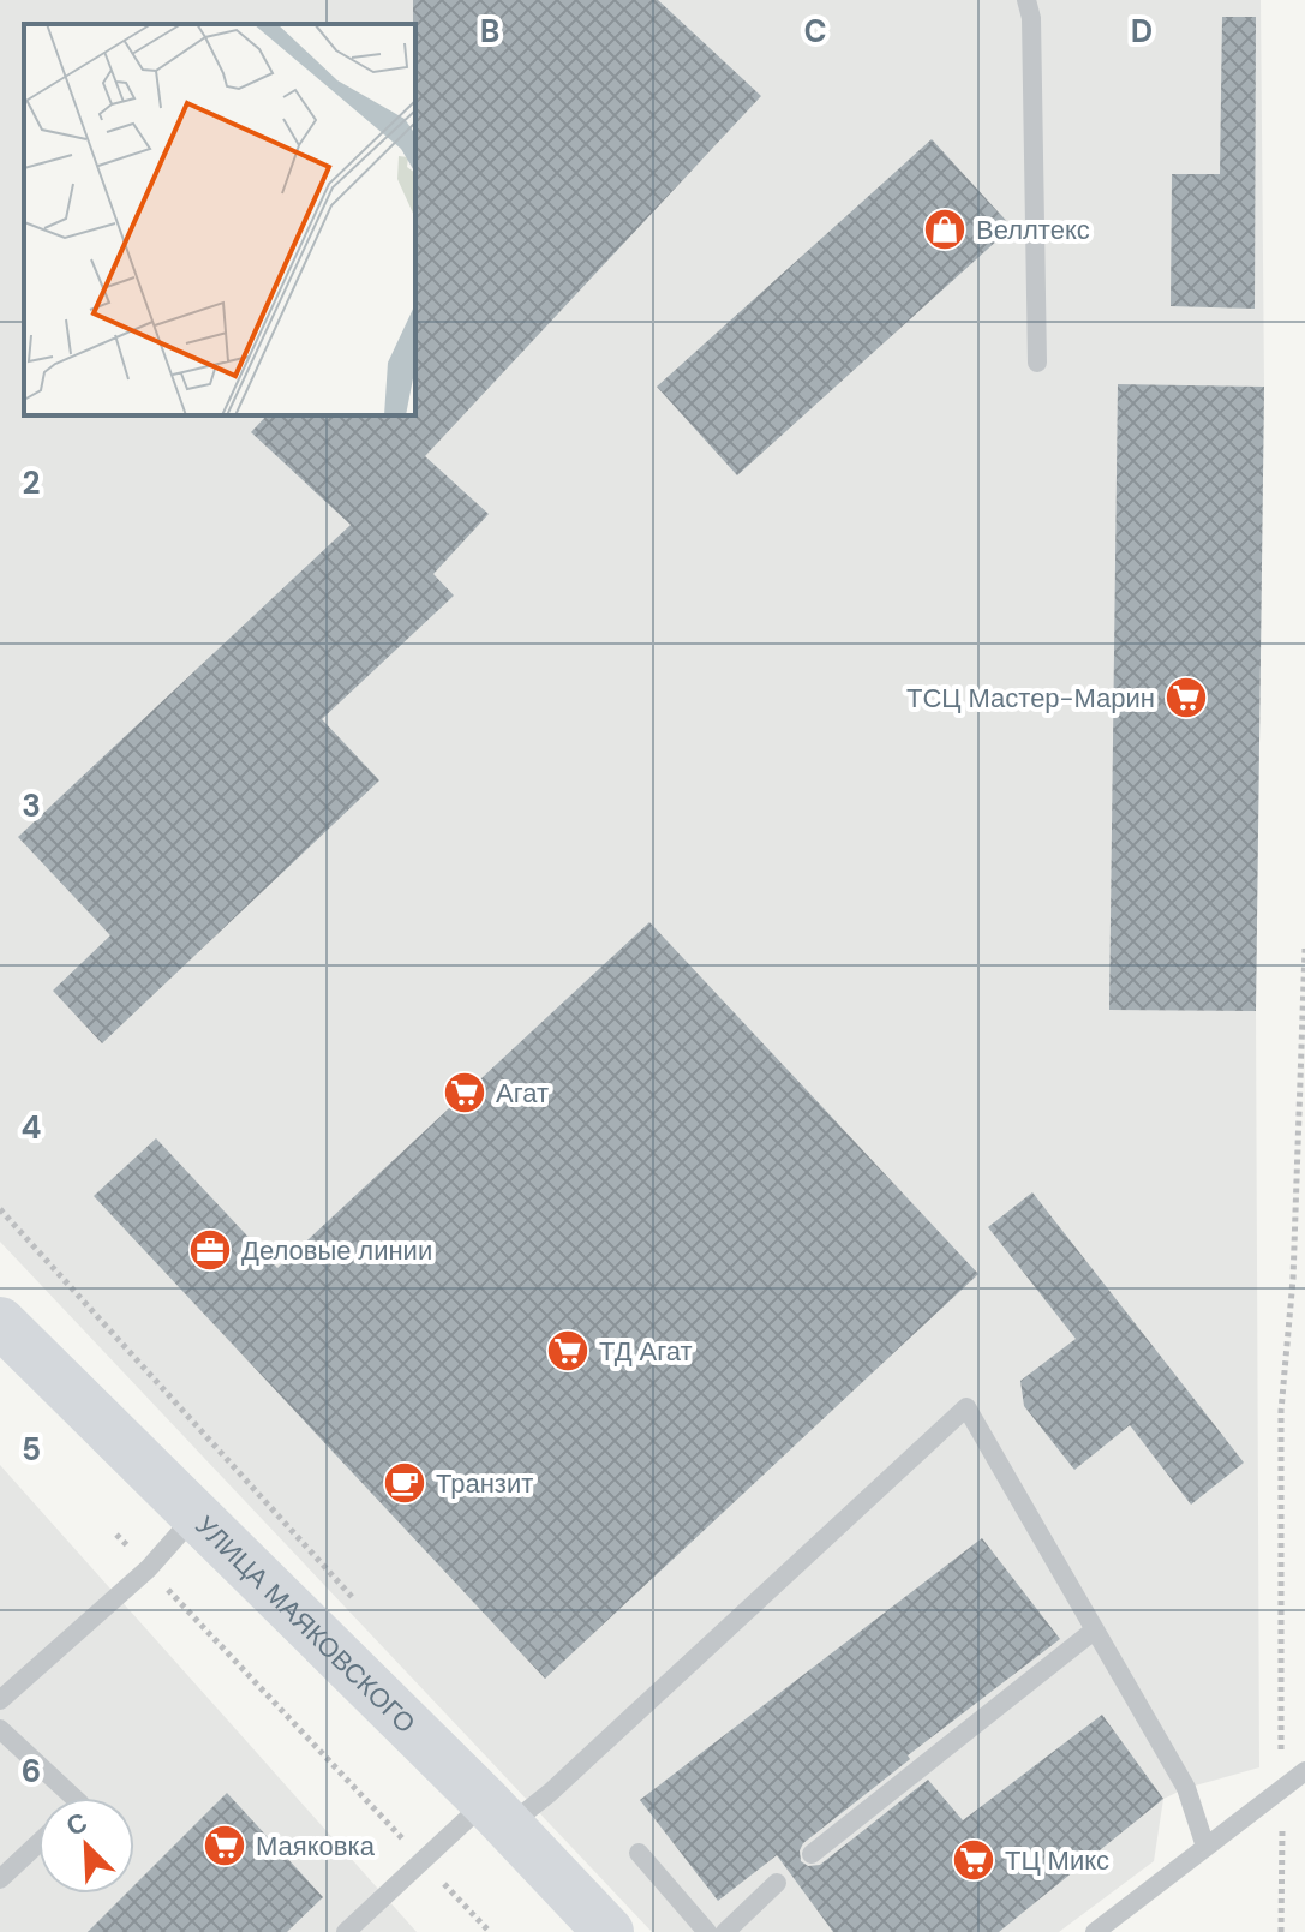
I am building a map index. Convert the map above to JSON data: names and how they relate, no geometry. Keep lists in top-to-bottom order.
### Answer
{
  "streets": {
    "main road": ["УЛИЦА МАЯКОВСКОГО"]
  },
  "places": {
    "shop": ["Веллтекс"],
    "supermarket": [
      "ТСЦ Мастер-Марин",
      "Агат",
      "ТД Агат",
      "Маяковка",
      "ТЦ Микс"
    ],
    "office": ["Деловые линии"],
    "cafe": ["Транзит"]
  },
  "north": "top left",
  "grid": {
    "columns": ["B", "C", "D"],
    "rows": [
      "2",
      "3",
      "4",
      "5",
      "6"
    ]
  }
}
